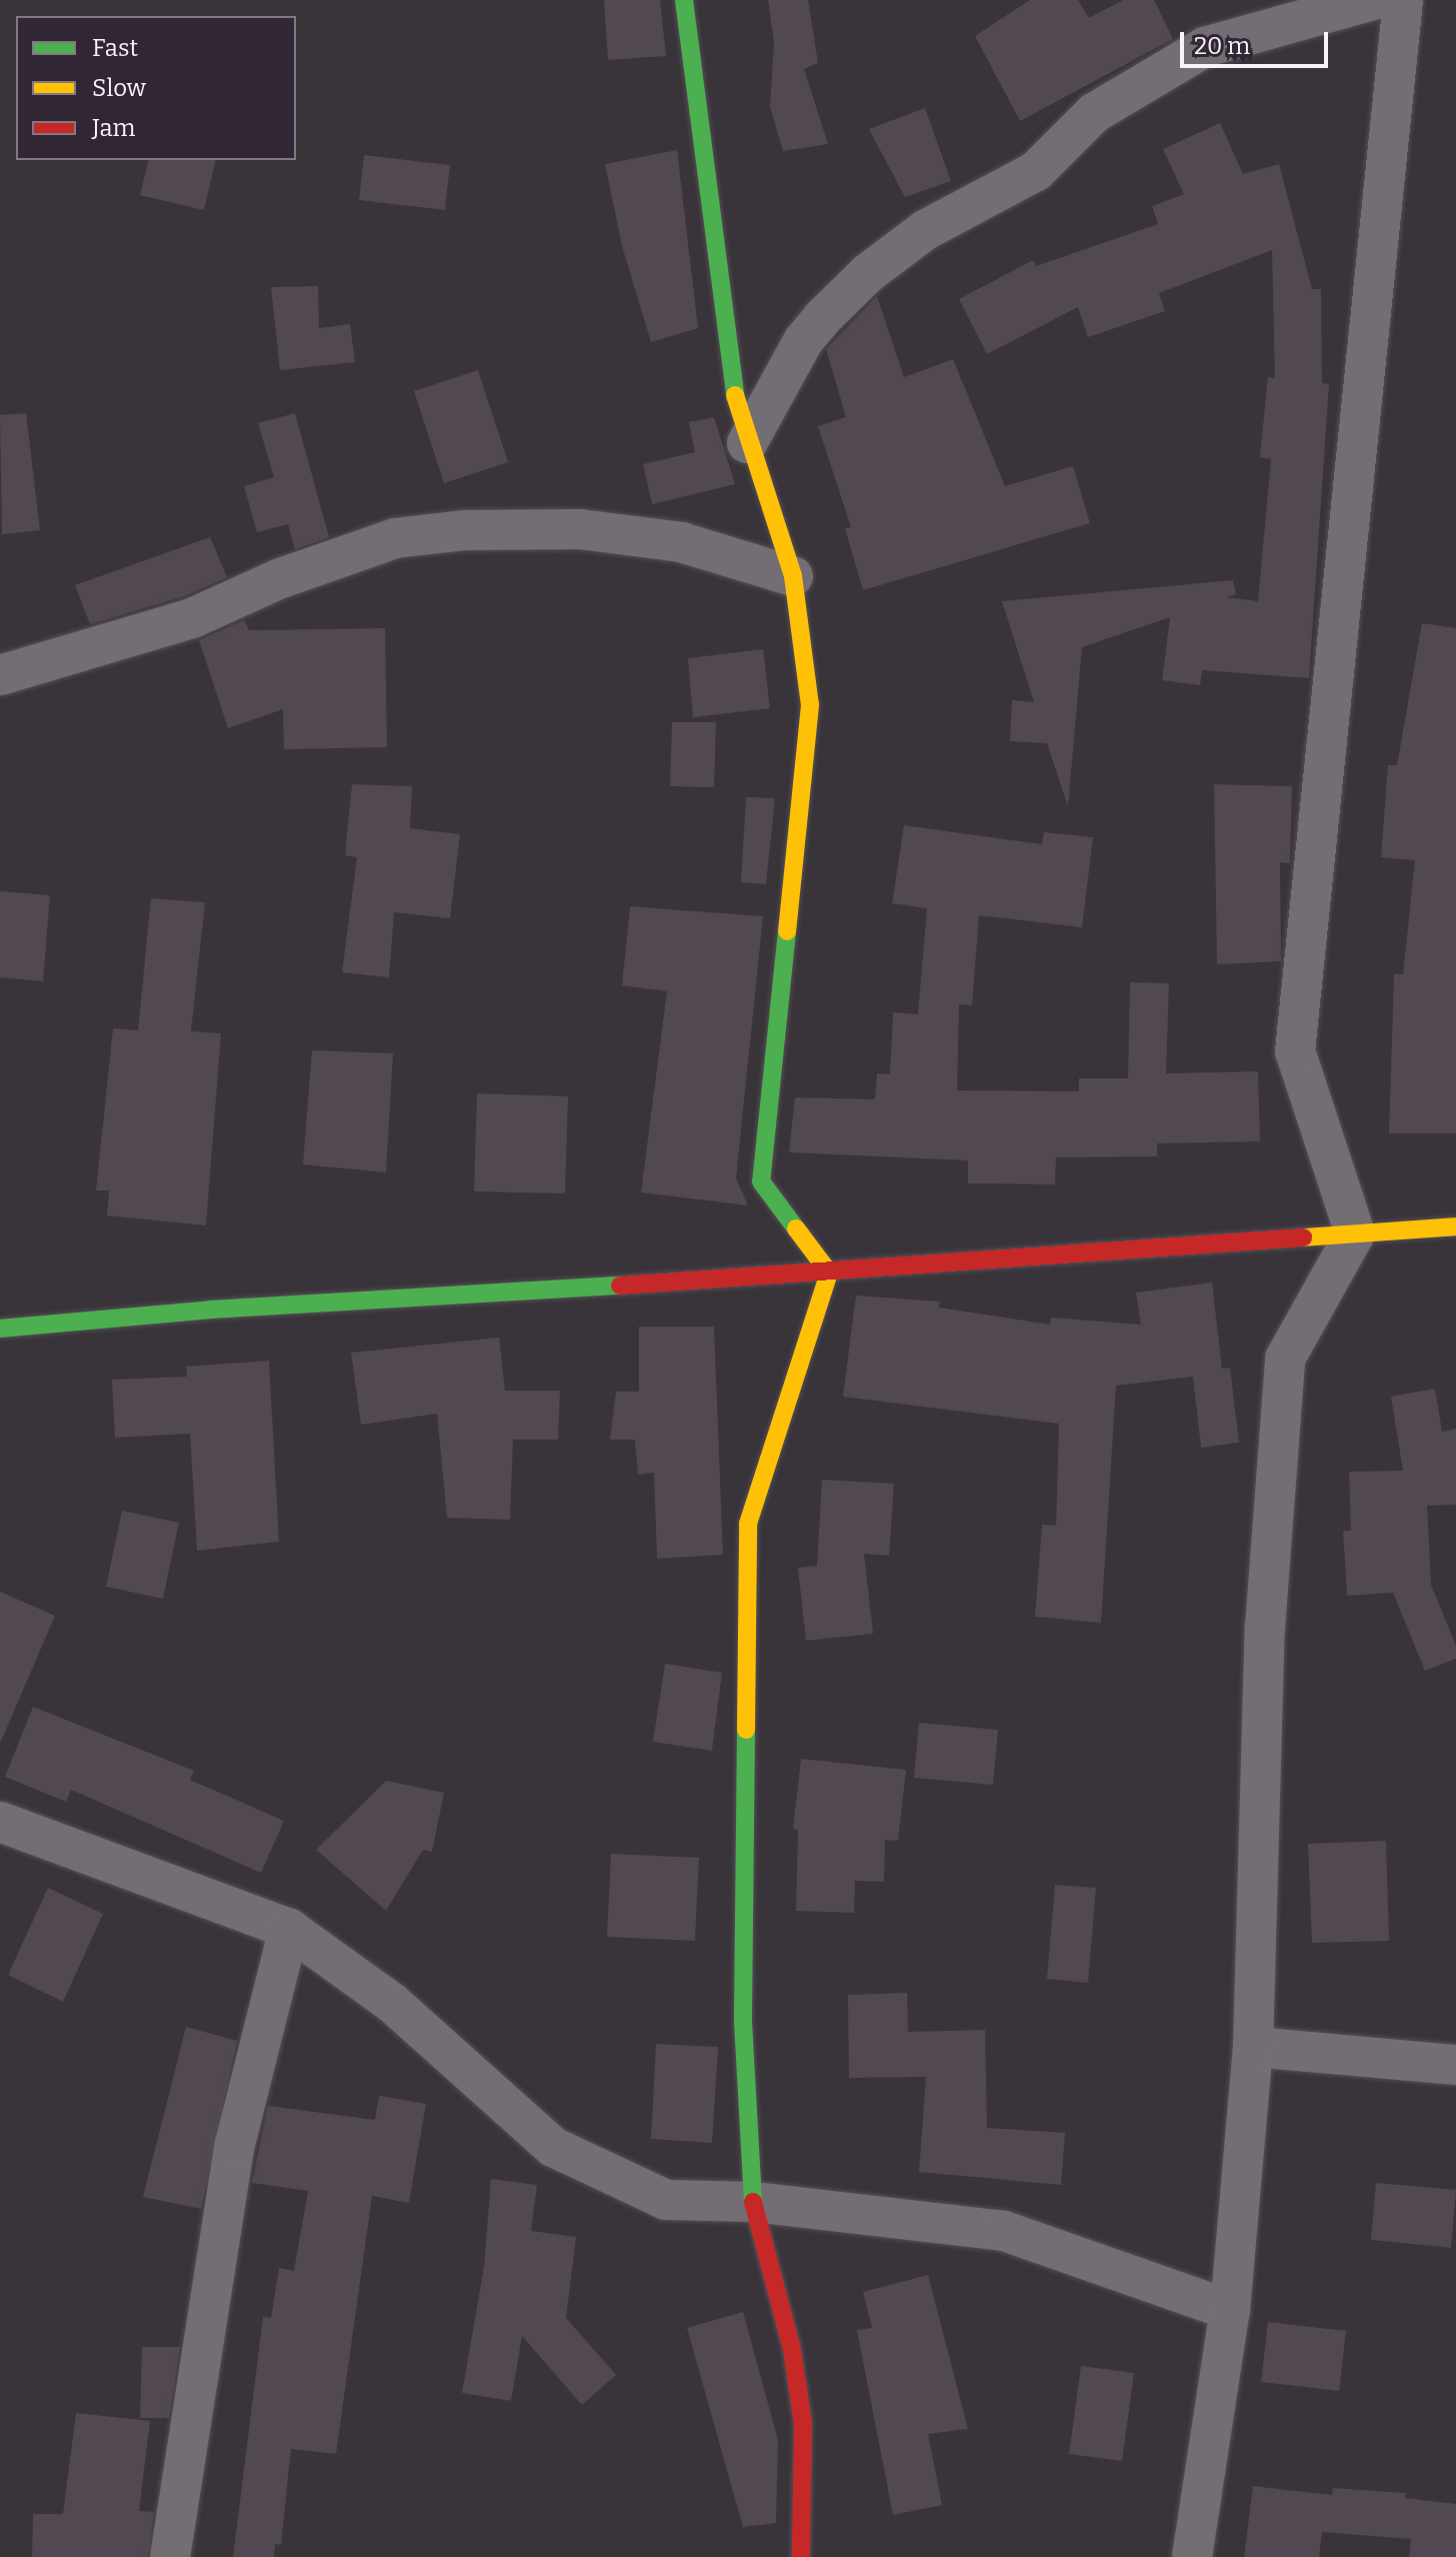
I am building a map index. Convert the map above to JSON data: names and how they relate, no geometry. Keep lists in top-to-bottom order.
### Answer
{
  "legend": ["Fast", "Slow", "Jam"],
  "scale_bar": "20 m"
}
